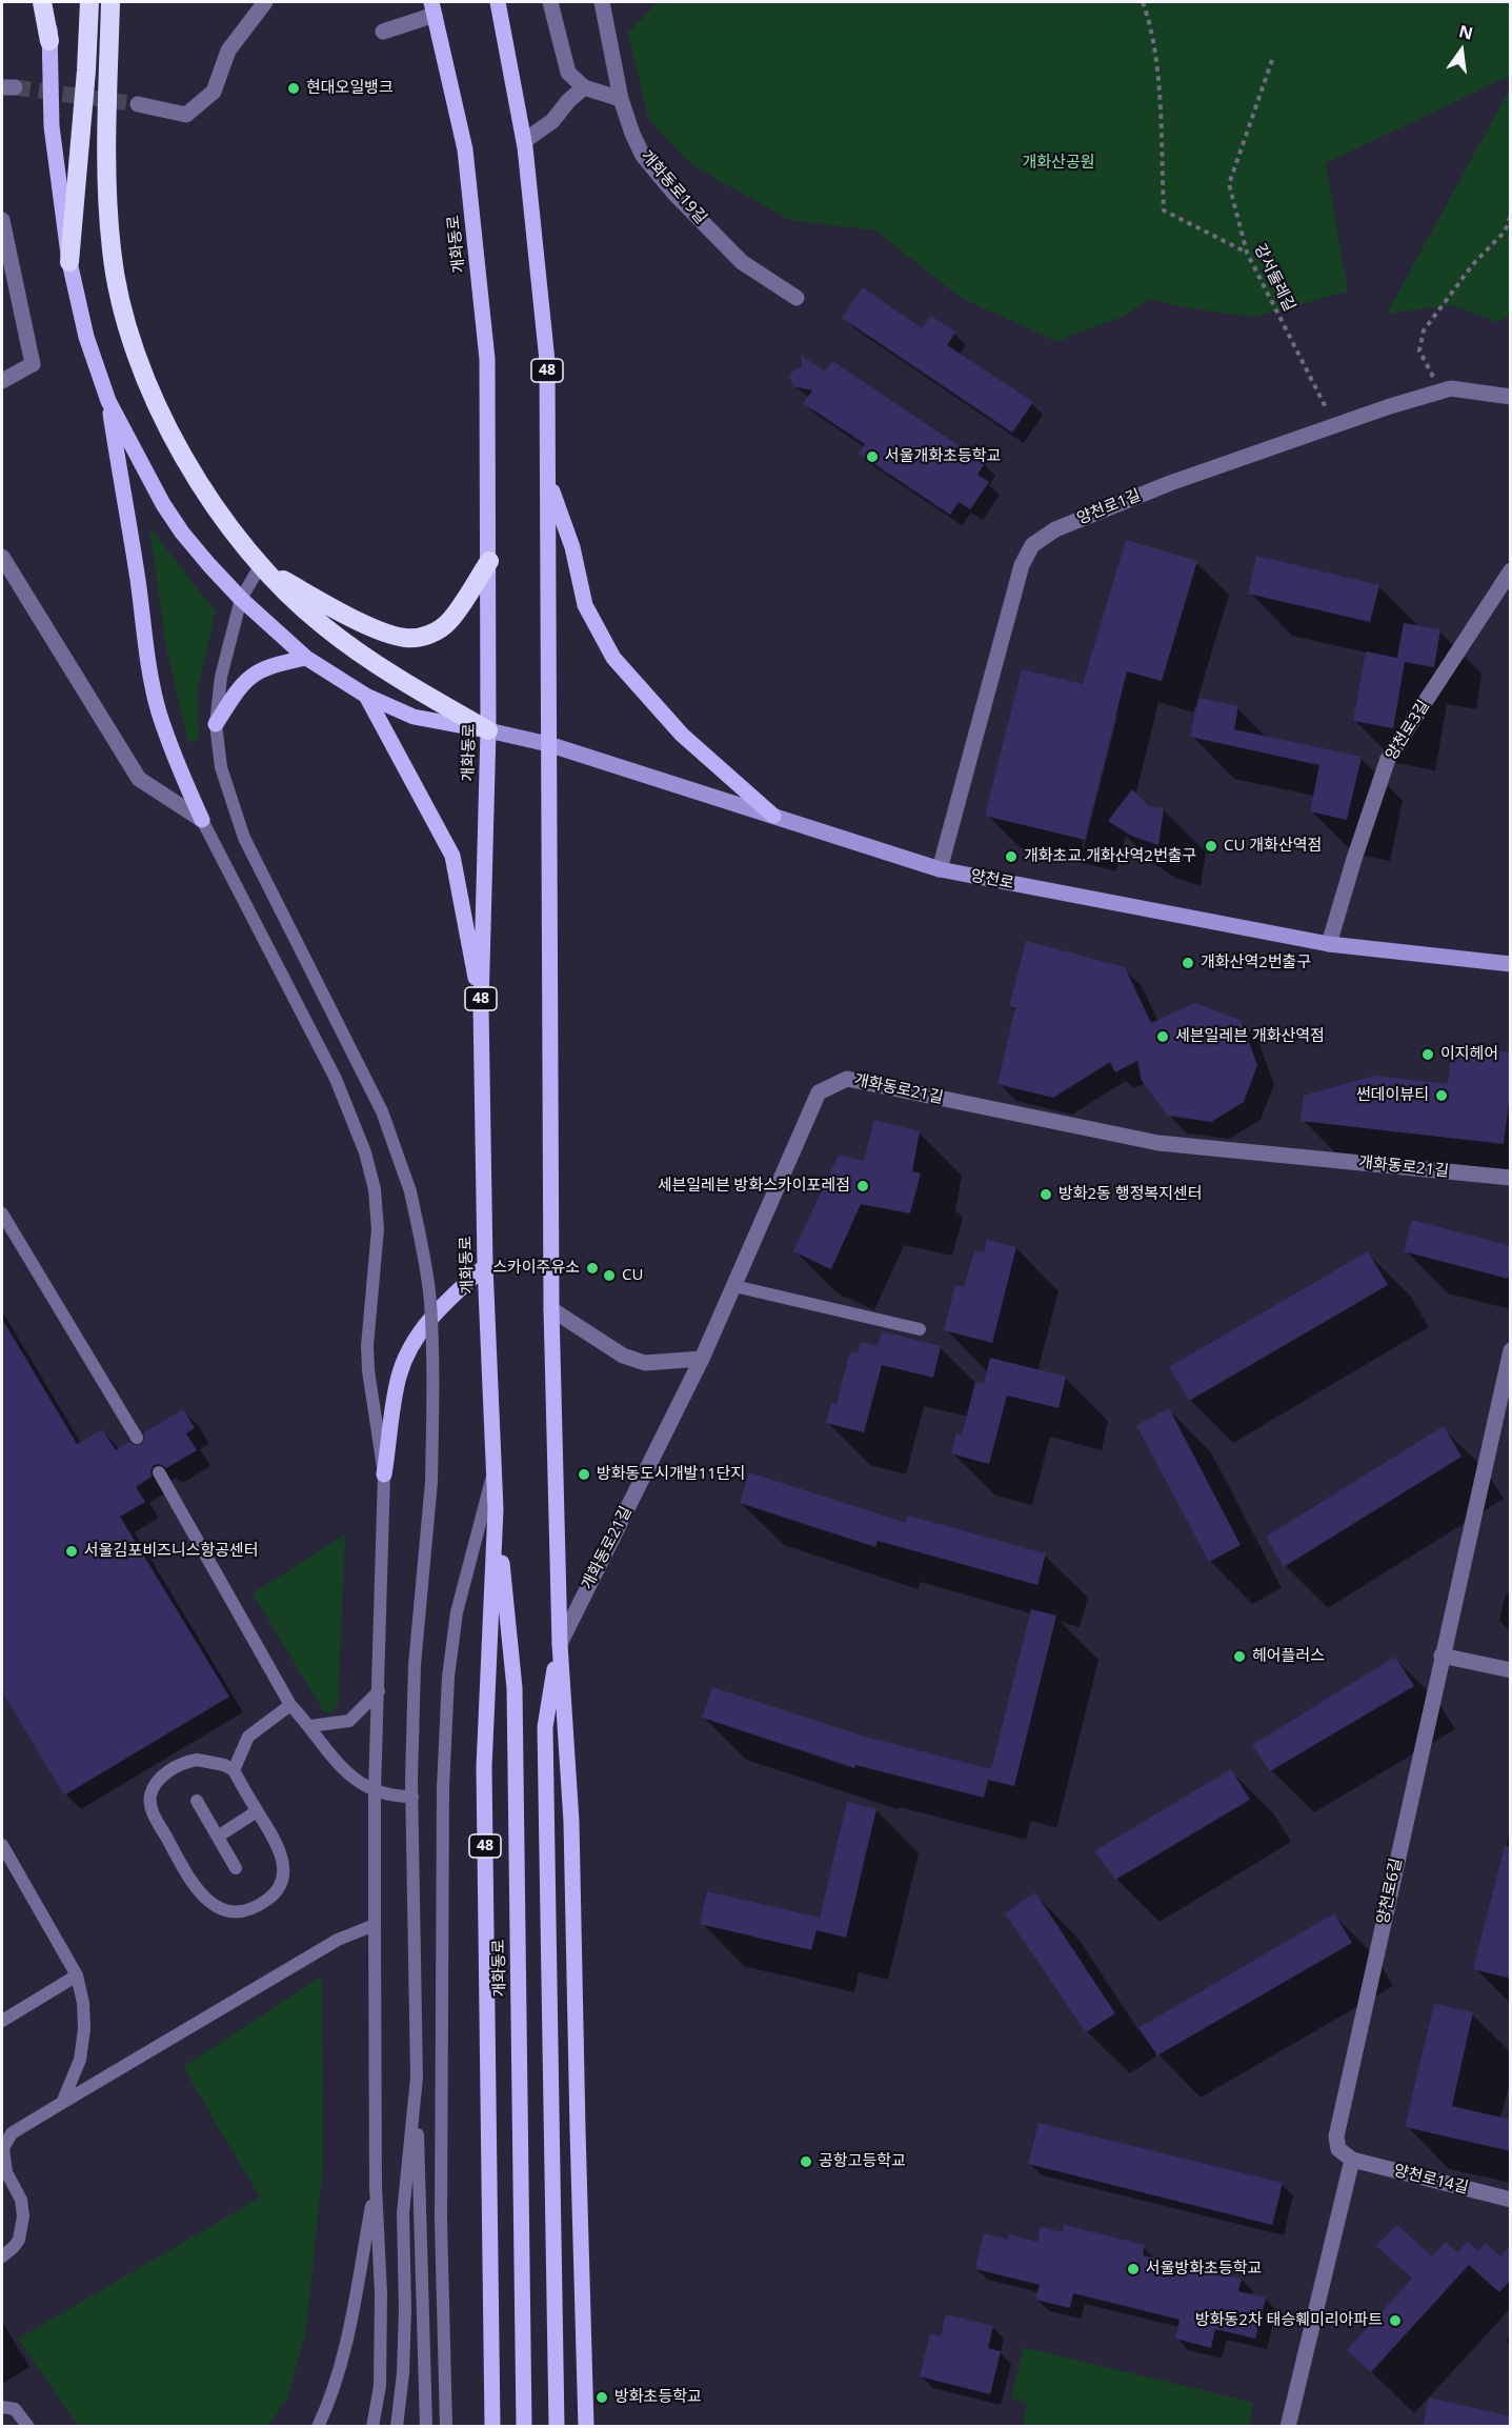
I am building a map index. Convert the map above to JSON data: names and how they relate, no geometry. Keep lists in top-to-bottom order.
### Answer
{
  "streets": {
    "main road": ["개화동로", "48", "양천로"],
    "street": [
      "개화동로19길",
      "양천로1길",
      "양천로3길",
      "개화동로21길",
      "양천로6길",
      "양천로14길"
    ],
    "path": ["강서둘레길"]
  },
  "crossings": [
    ["개화동로", "양천로"],
    ["강서둘레길", "양천로1길"],
    ["48", "양천로"],
    ["양천로1길", "양천로"],
    ["양천로3길", "양천로"],
    ["양천로6길", "양천로14길"]
  ],
  "parks": ["개화산공원"],
  "places": [
    "현대오일뱅크",
    "서울개화초등학교",
    "CU 개화산역점",
    "개화초교.개화산역2번출구",
    "개화산역2번출구",
    "세븐일레븐 개화산역점",
    "이지헤어",
    "썬데이뷰티",
    "세븐일레븐 방화스카이포레점",
    "방화2동 행정복지센터",
    "스카이주유소",
    "CU",
    "방화동도시개발11단지",
    "서울김포비즈니스항공센터",
    "헤어플러스",
    "공항고등학교",
    "서울방화초등학교",
    "방화동2차 태승훼미리아파트",
    "방화초등학교"
  ],
  "north": "top"
}
